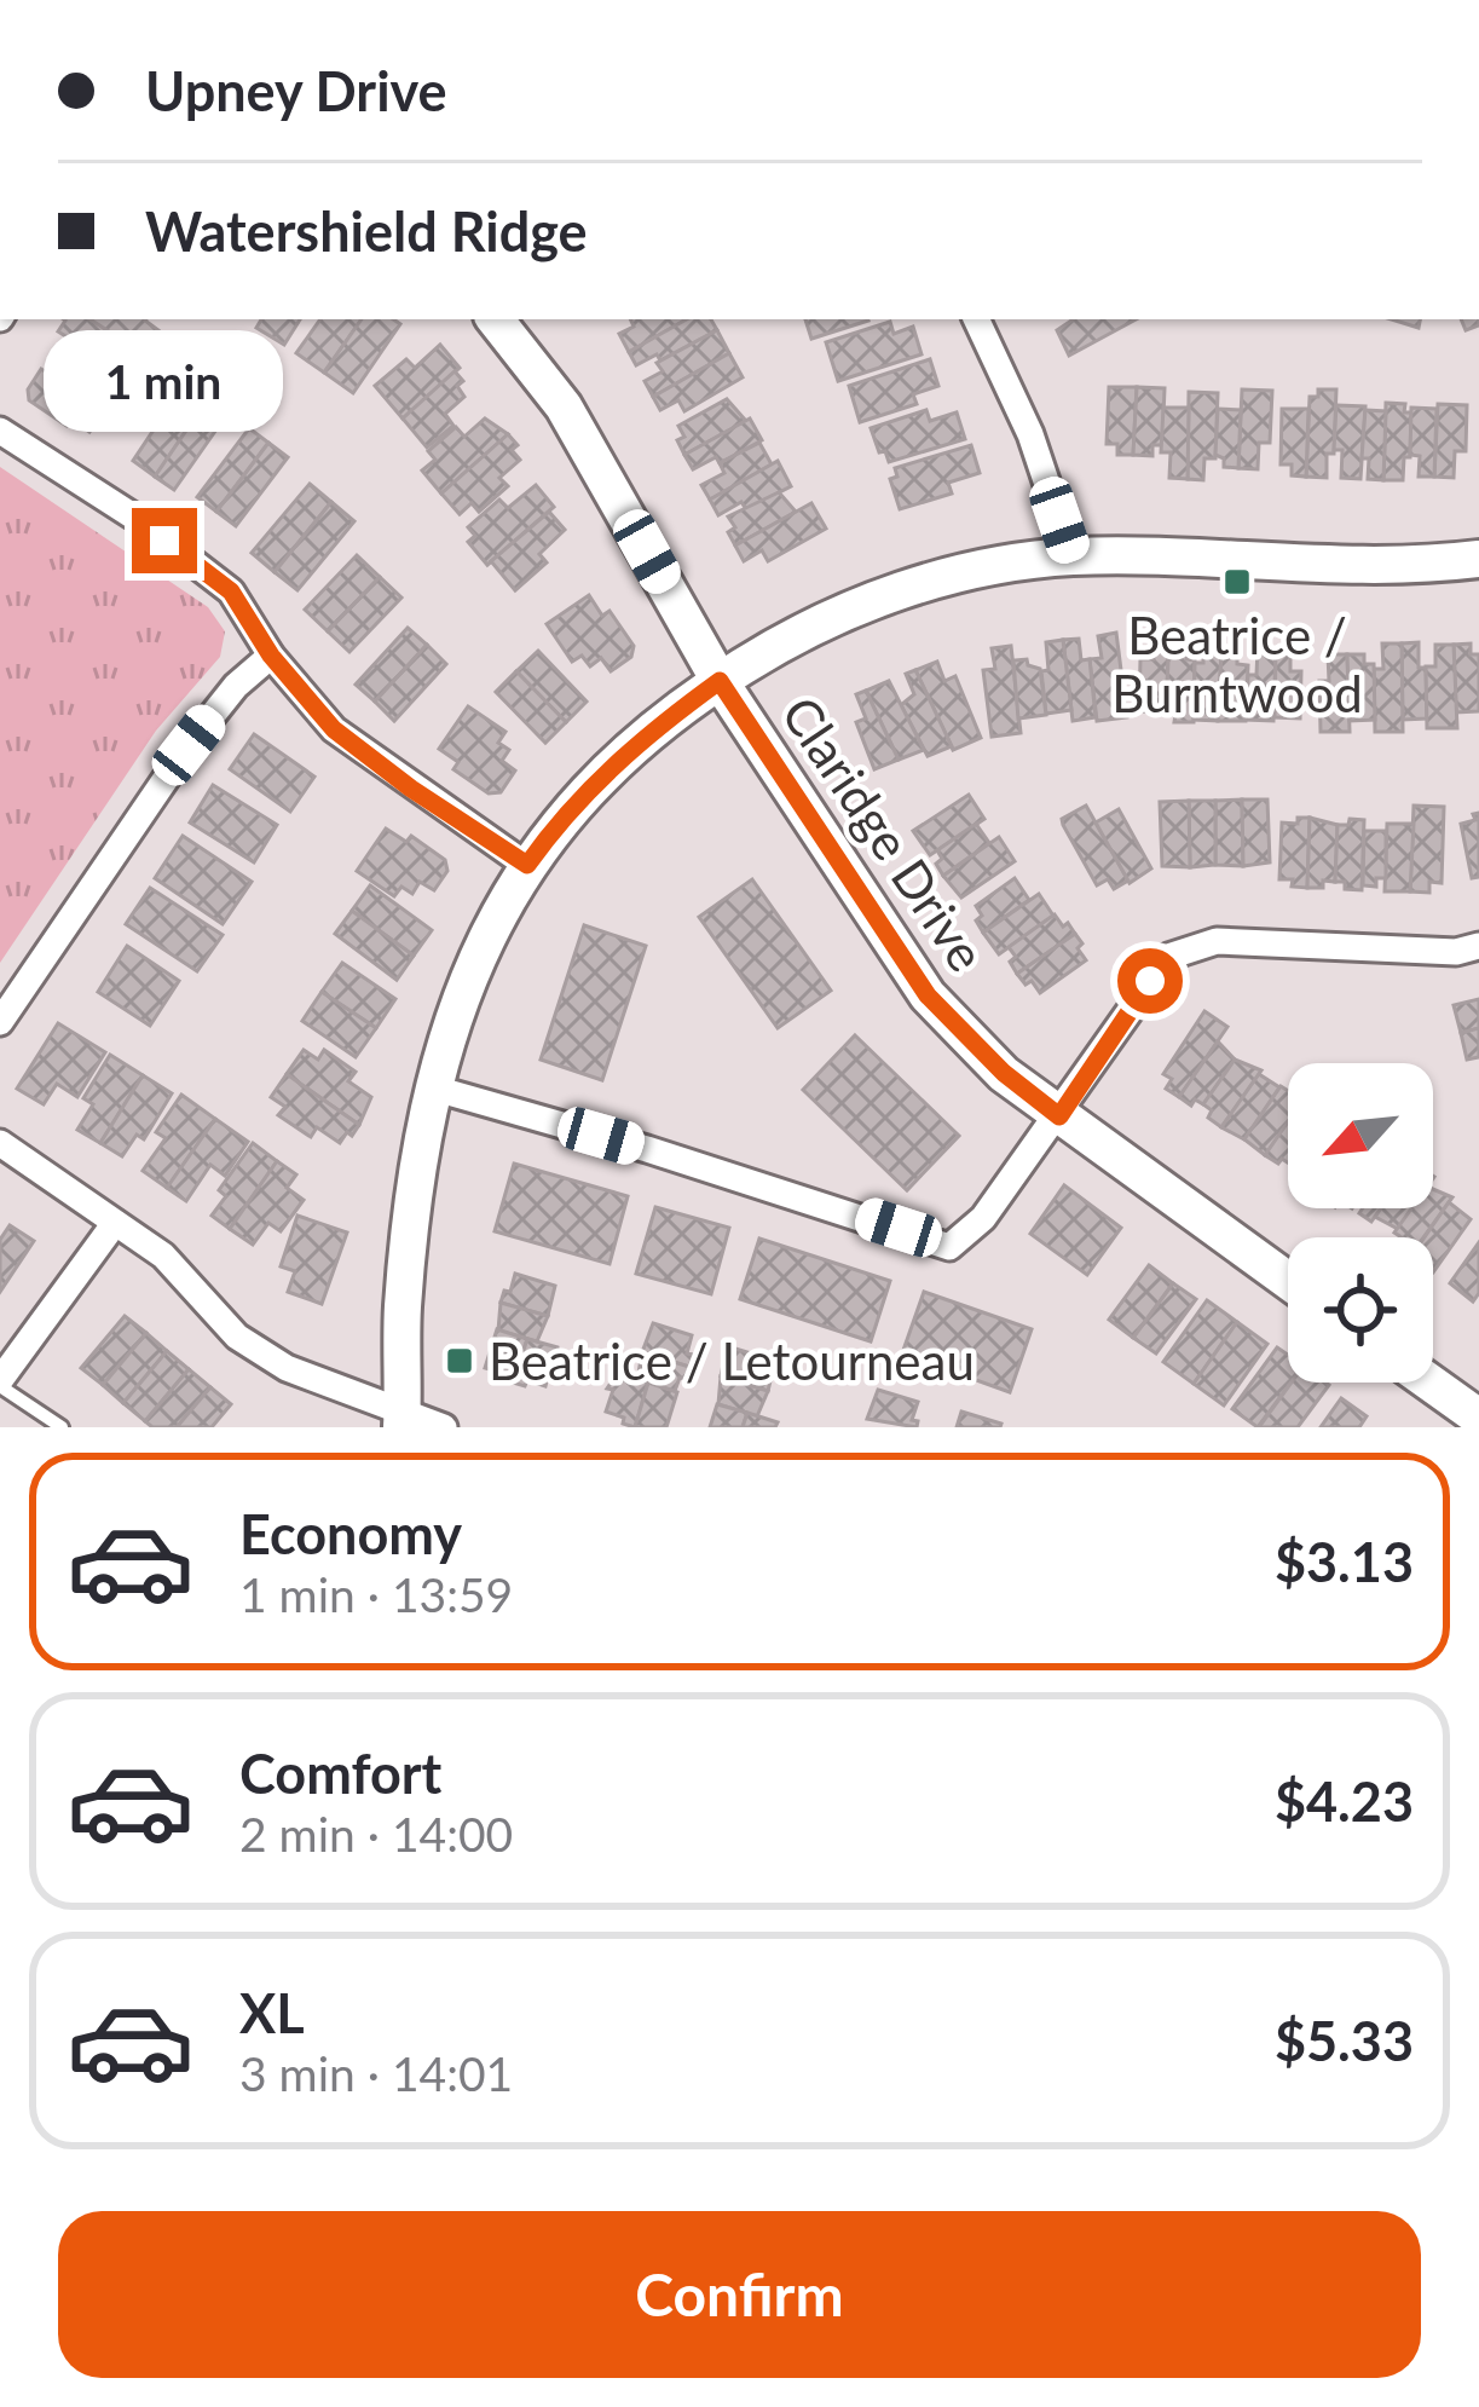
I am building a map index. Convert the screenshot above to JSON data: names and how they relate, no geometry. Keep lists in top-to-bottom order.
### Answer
{
  "streets": {
    "street": ["Claridge Drive"]
  },
  "places": {
    "transit": ["Beatrice / Burntwood", "Beatrice / Letourneau"]
  },
  "north": "bottom left",
  "page": {
    "banner": ["Upney Drive", "Watershield Ridge"],
    "bubble": "1 min",
    "list": [
      {
        "name": "Economy",
        "note": "1 min · 13:59",
        "value": "$3.13"
      },
      {
        "name": "Comfort",
        "note": "2 min · 14:00",
        "value": "$4.23"
      },
      {
        "name": "XL",
        "note": "3 min · 14:01",
        "value": "$5.33"
      }
    ],
    "buttons": "Confirm"
  }
}
